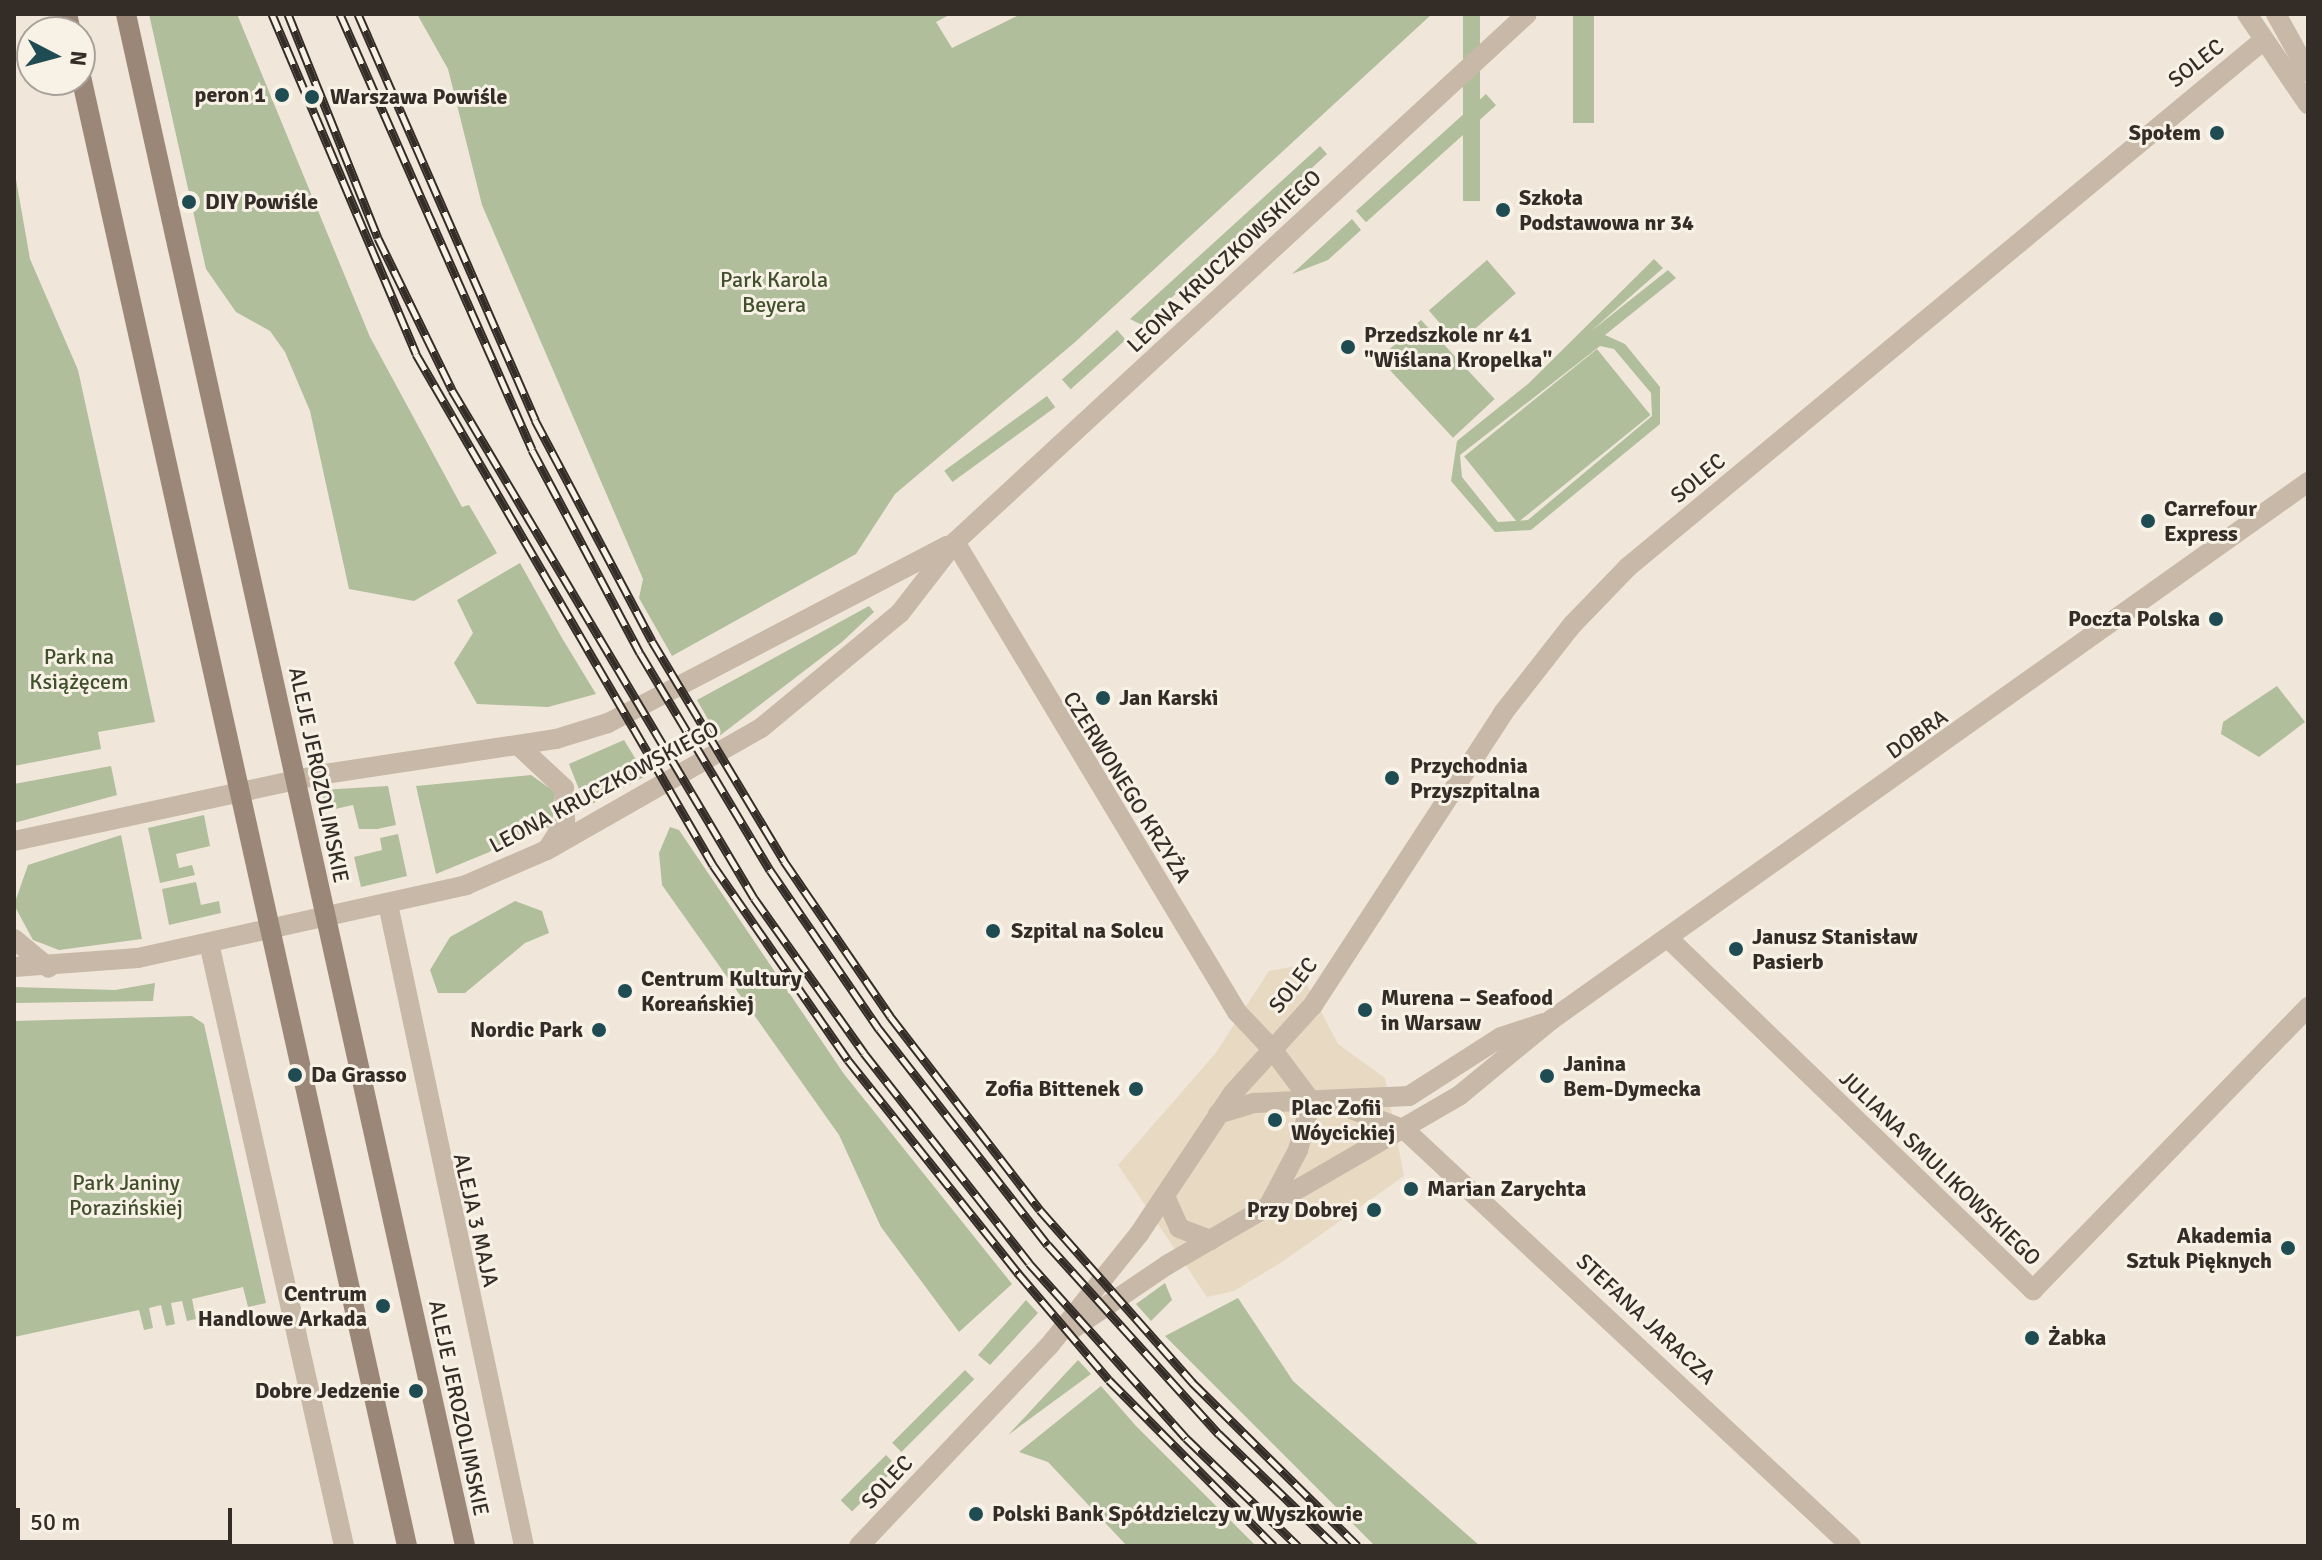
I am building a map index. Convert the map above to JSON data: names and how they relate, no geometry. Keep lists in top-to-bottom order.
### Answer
{
  "streets": {
    "main road": ["ALEJE JEROZOLIMSKIE"],
    "street": [
      "SOLEC",
      "LEONA KRUCZKOWSKIEGO",
      "DOBRA",
      "CZERWONEGO KRZYŻA",
      "JULIANA SMULIKOWSKIEGO",
      "ALEJA 3 MAJA",
      "STEFANA JARACZA"
    ]
  },
  "crossings": [
    ["SOLEC", "CZERWONEGO KRZYŻA"],
    ["LEONA KRUCZKOWSKIEGO", "CZERWONEGO KRZYŻA"],
    ["LEONA KRUCZKOWSKIEGO", "ALEJA 3 MAJA"],
    ["DOBRA", "CZERWONEGO KRZYŻA"],
    ["DOBRA", "JULIANA SMULIKOWSKIEGO"],
    ["DOBRA", "STEFANA JARACZA"]
  ],
  "parks": ["Park Karola Beyera", "Park na Książęcem", "Park Janiny Porazińskiej"],
  "places": [
    "peron 1",
    "Warszawa Powiśle",
    "Społem",
    "DIY Powiśle",
    "Szkoła Podstawowa nr 34",
    "Przedszkole nr 41 \"Wiślana Kropelka\"",
    "Carrefour Express",
    "Poczta Polska",
    "Jan Karski",
    "Przychodnia Przyszpitalna",
    "Szpital na Solcu",
    "Janusz Stanisław Pasierb",
    "Centrum Kultury Koreańskiej",
    "Murena – Seafood in Warsaw",
    "Nordic Park",
    "Da Grasso",
    "Janina Bem-Dymecka",
    "Zofia Bittenek",
    "Plac Zofii Wóycickiej",
    "Marian Zarychta",
    "Przy Dobrej",
    "Akademia Sztuk Pięknych",
    "Centrum Handlowe Arkada",
    "Żabka",
    "Dobre Jedzenie",
    "Polski Bank Spółdzielczy w Wyszkowie"
  ],
  "scale_bar": "50 m",
  "north": "right"
}
